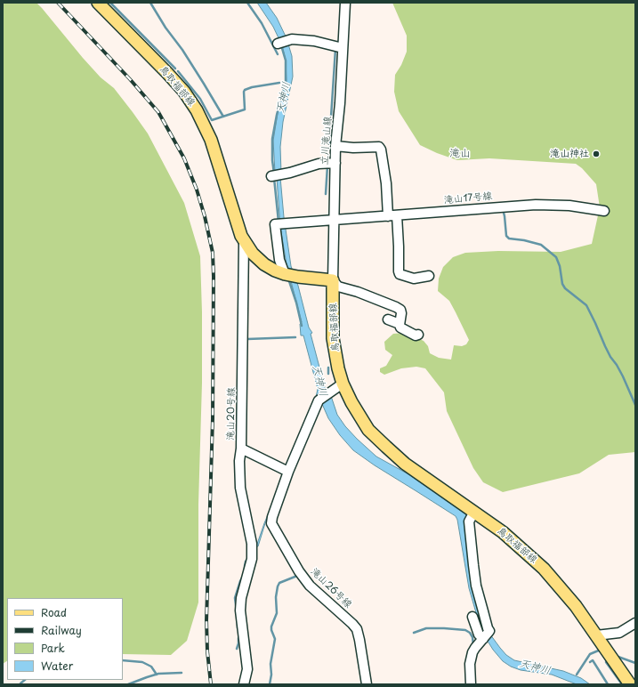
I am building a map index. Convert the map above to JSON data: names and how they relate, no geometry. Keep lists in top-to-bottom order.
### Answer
{
  "streets": {
    "main road": ["鳥取福部線"],
    "street": [
      "立川滝山線",
      "滝山17号線",
      "滝山20号線",
      "滝山26号線"
    ]
  },
  "crossings": [
    ["鳥取福部線", "立川滝山線"],
    ["鳥取福部線", "滝山17号線"],
    ["鳥取福部線", "滝山20号線"],
    ["立川滝山線", "滝山17号線"],
    ["滝山20号線", "滝山26号線"]
  ],
  "districts": ["滝山"],
  "water": ["天神川"],
  "places": ["滝山神社"],
  "legend": [
    "Road",
    "Railway",
    "Park",
    "Water"
  ]
}
